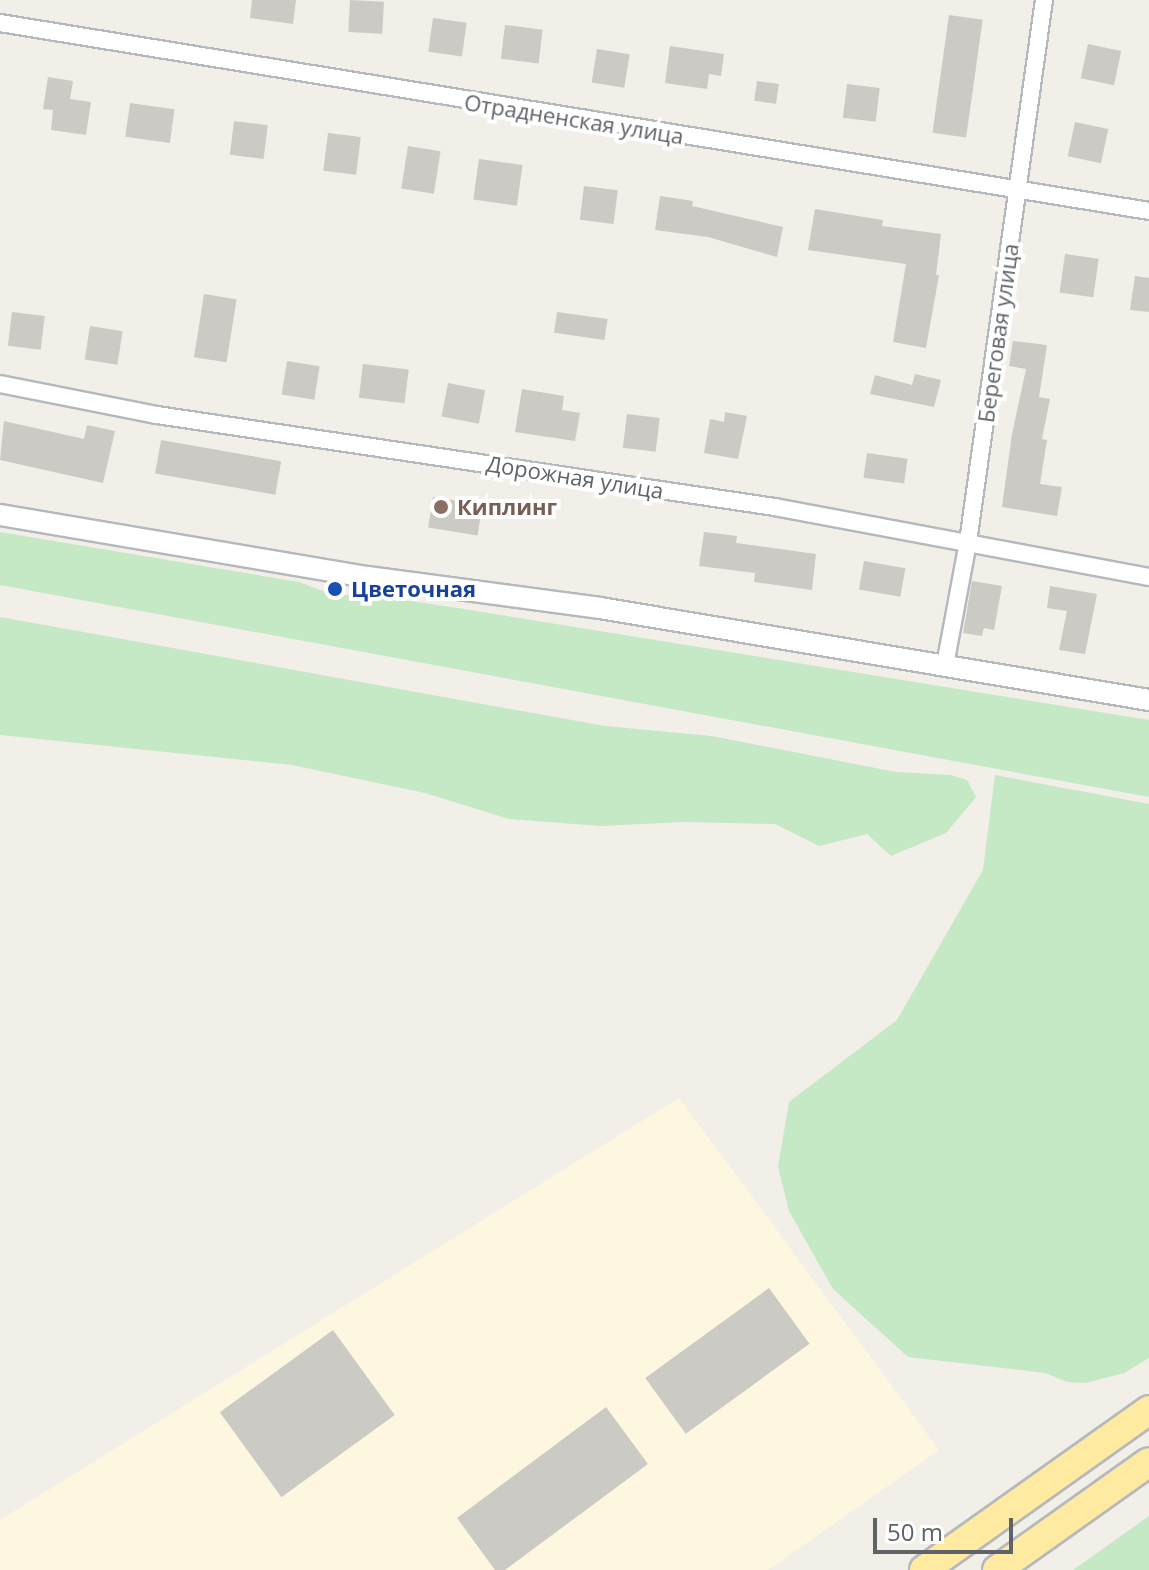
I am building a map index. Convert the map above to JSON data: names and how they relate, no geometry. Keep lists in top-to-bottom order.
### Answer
{
  "streets": {
    "street": ["Отрадненская улица", "Береговая улица", "Дорожная улица"]
  },
  "crossings": [
    ["Отрадненская улица", "Береговая улица"],
    ["Береговая улица", "Дорожная улица"]
  ],
  "places": ["Киплинг", "Цветочная"],
  "scale_bar": "50 m"
}
